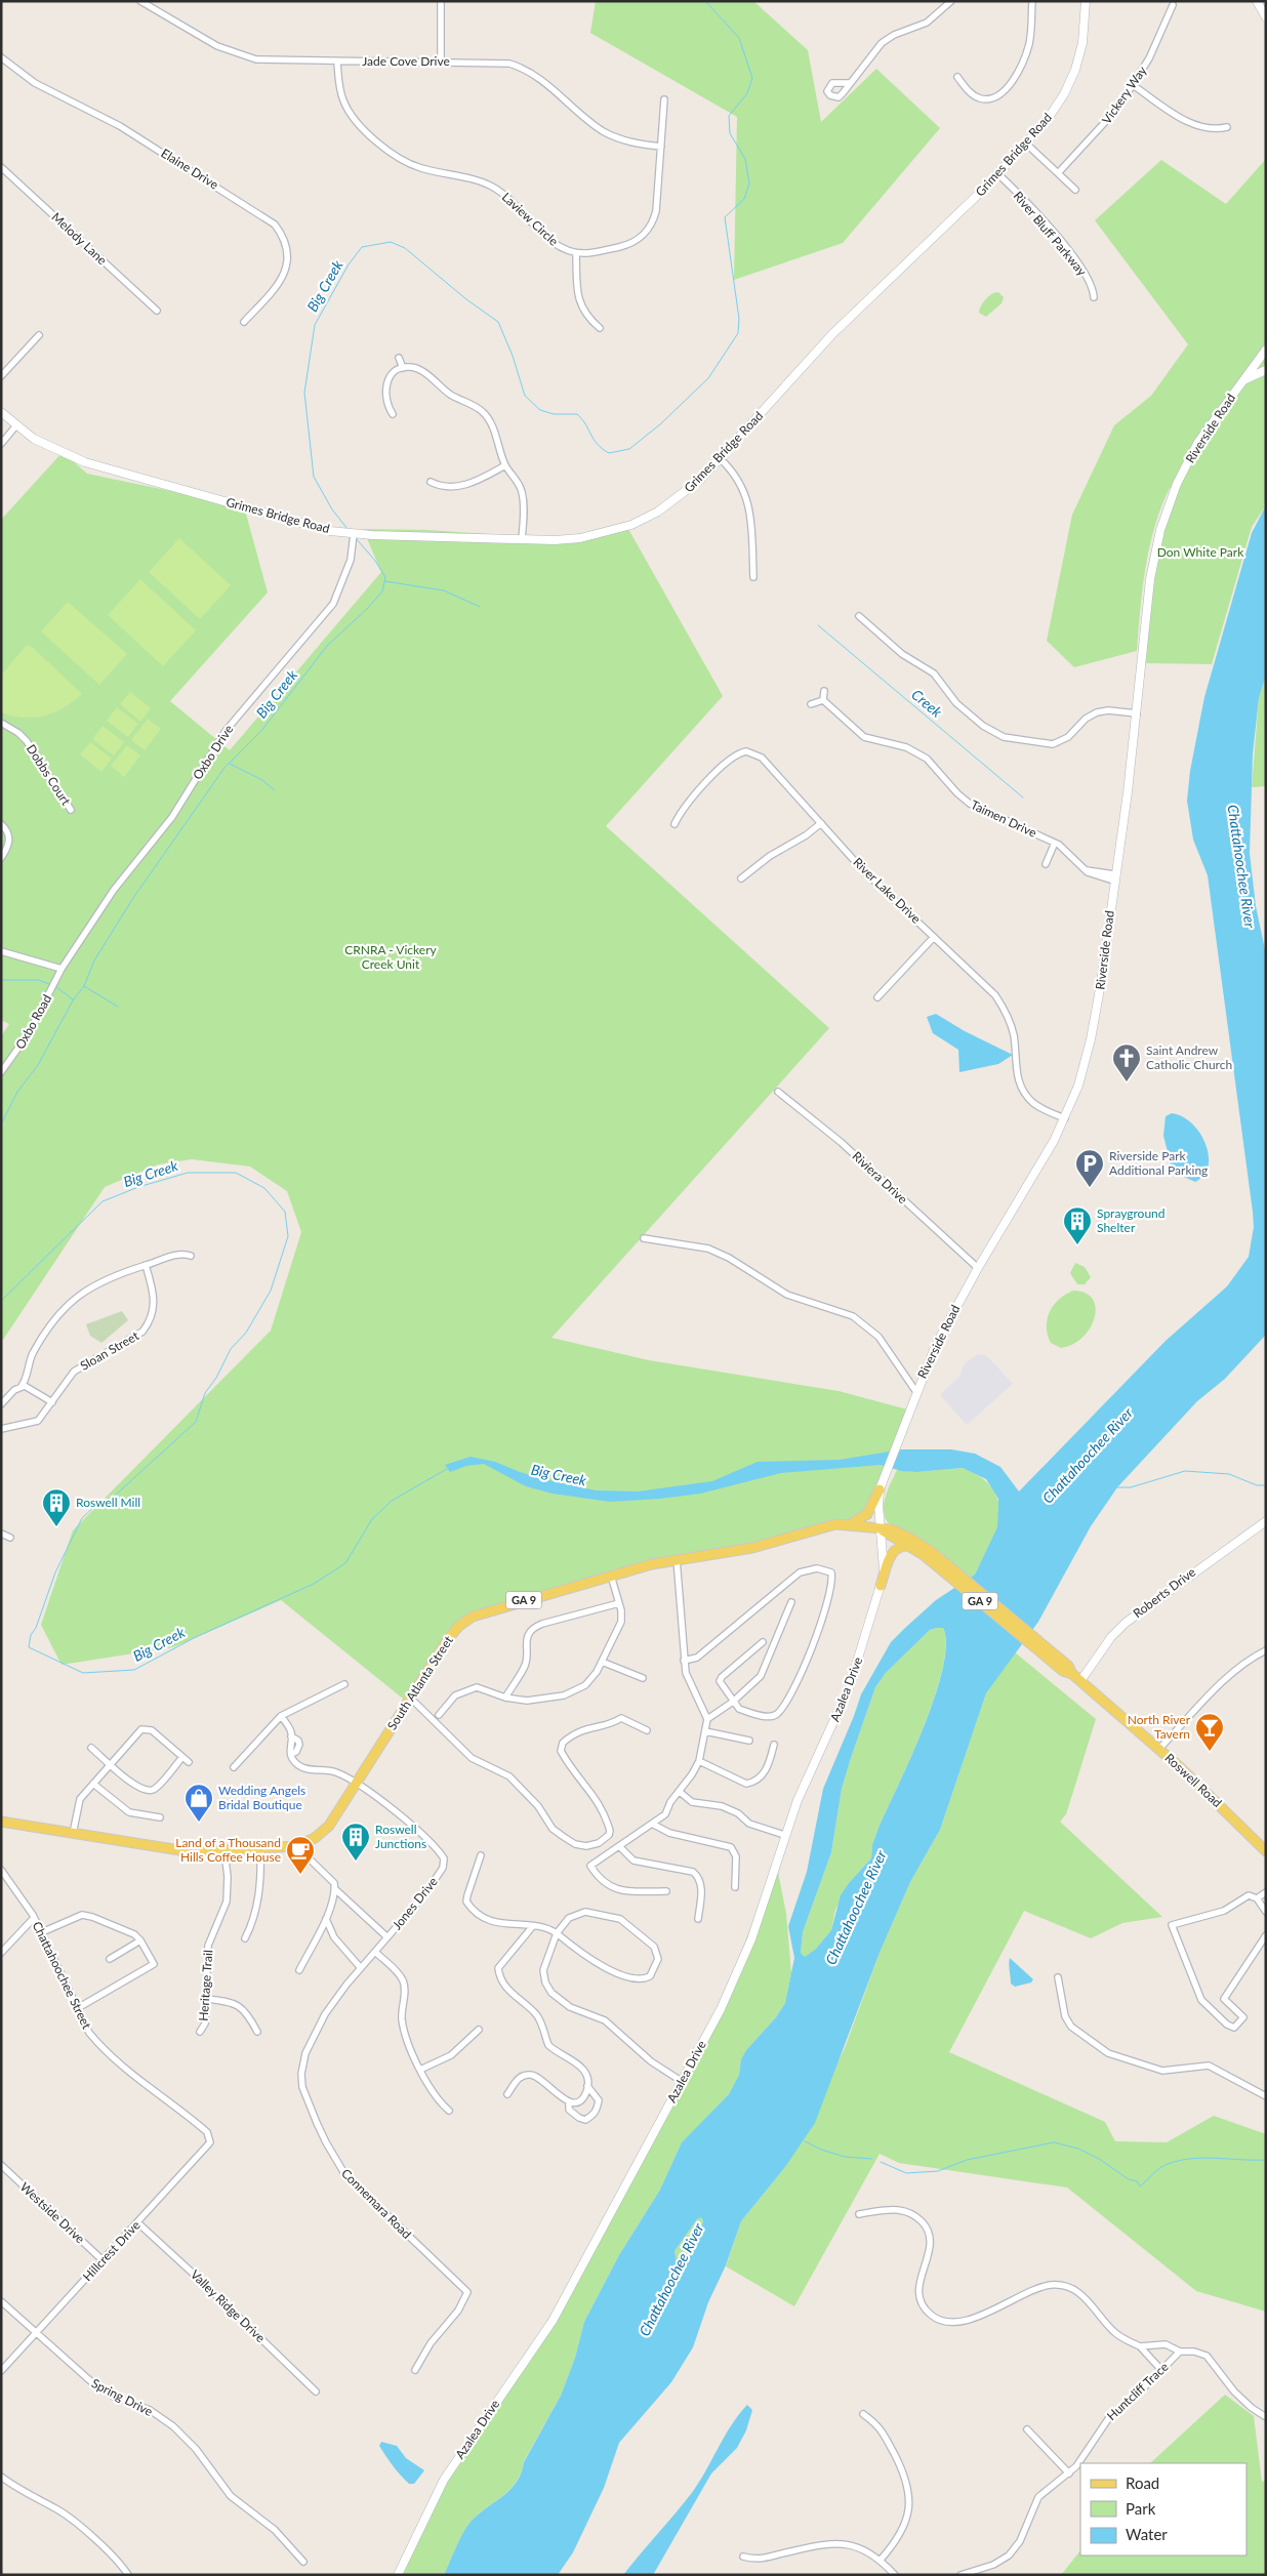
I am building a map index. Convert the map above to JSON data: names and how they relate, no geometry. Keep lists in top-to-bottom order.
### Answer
{
  "streets": {
    "main road": ["GA 9", "South Atlanta Street", "Roswell Road"],
    "street": [
      "Jade Cove Drive",
      "Vickery Way",
      "Grimes Bridge Road",
      "Elaine Drive",
      "Laview Circle",
      "River Bluff Parkway",
      "Melody Lane",
      "Riverside Road",
      "Oxbo Drive",
      "Dobbs Court",
      "Taimen Drive",
      "River Lake Drive",
      "Oxbo Road",
      "Riviera Drive",
      "Sloan Street",
      "Roberts Drive",
      "Azalea Drive",
      "Jones Drive",
      "Chattahoochee Street",
      "Heritage Trail",
      "Connemara Road",
      "Westside Drive",
      "Hillcrest Drive",
      "Valley Ridge Drive",
      "Huntcliff Trace",
      "Spring Drive"
    ]
  },
  "crossings": [
    ["Jade Cove Drive", "Laview Circle"],
    ["Grimes Bridge Road", "River Bluff Parkway"],
    ["Grimes Bridge Road", "Oxbo Drive"],
    ["Riverside Road", "Taimen Drive"],
    ["Riverside Road", "River Lake Drive"],
    ["Riverside Road", "Riviera Drive"],
    ["Riverside Road", "South Atlanta Street"],
    ["Riverside Road", "Azalea Drive"],
    ["Oxbo Drive", "Oxbo Road"],
    ["Roberts Drive", "Roswell Road"],
    ["South Atlanta Street", "Azalea Drive"],
    ["South Atlanta Street", "Roswell Road"],
    ["South Atlanta Street", "Jones Drive"],
    ["South Atlanta Street", "Heritage Trail"],
    ["Jones Drive", "Connemara Road"],
    ["Chattahoochee Street", "Hillcrest Drive"],
    ["Westside Drive", "Hillcrest Drive"],
    ["Hillcrest Drive", "Valley Ridge Drive"],
    ["Hillcrest Drive", "Spring Drive"]
  ],
  "water": ["Big Creek", "Creek", "Chattahoochee River"],
  "parks": ["Don White Park", "CRNRA - Vickery Creek Unit"],
  "places": {
    "church": ["Saint Andrew Catholic Church"],
    "parking": ["Riverside Park Additional Parking"],
    "building": ["Sprayground Shelter", "Roswell Mill", "Roswell Junctions"],
    "bar": ["North River Tavern"],
    "shop": ["Wedding Angels Bridal Boutique"],
    "cafe": ["Land of a Thousand Hills Coffee House"]
  },
  "legend": ["Road", "Park", "Water"]
}
